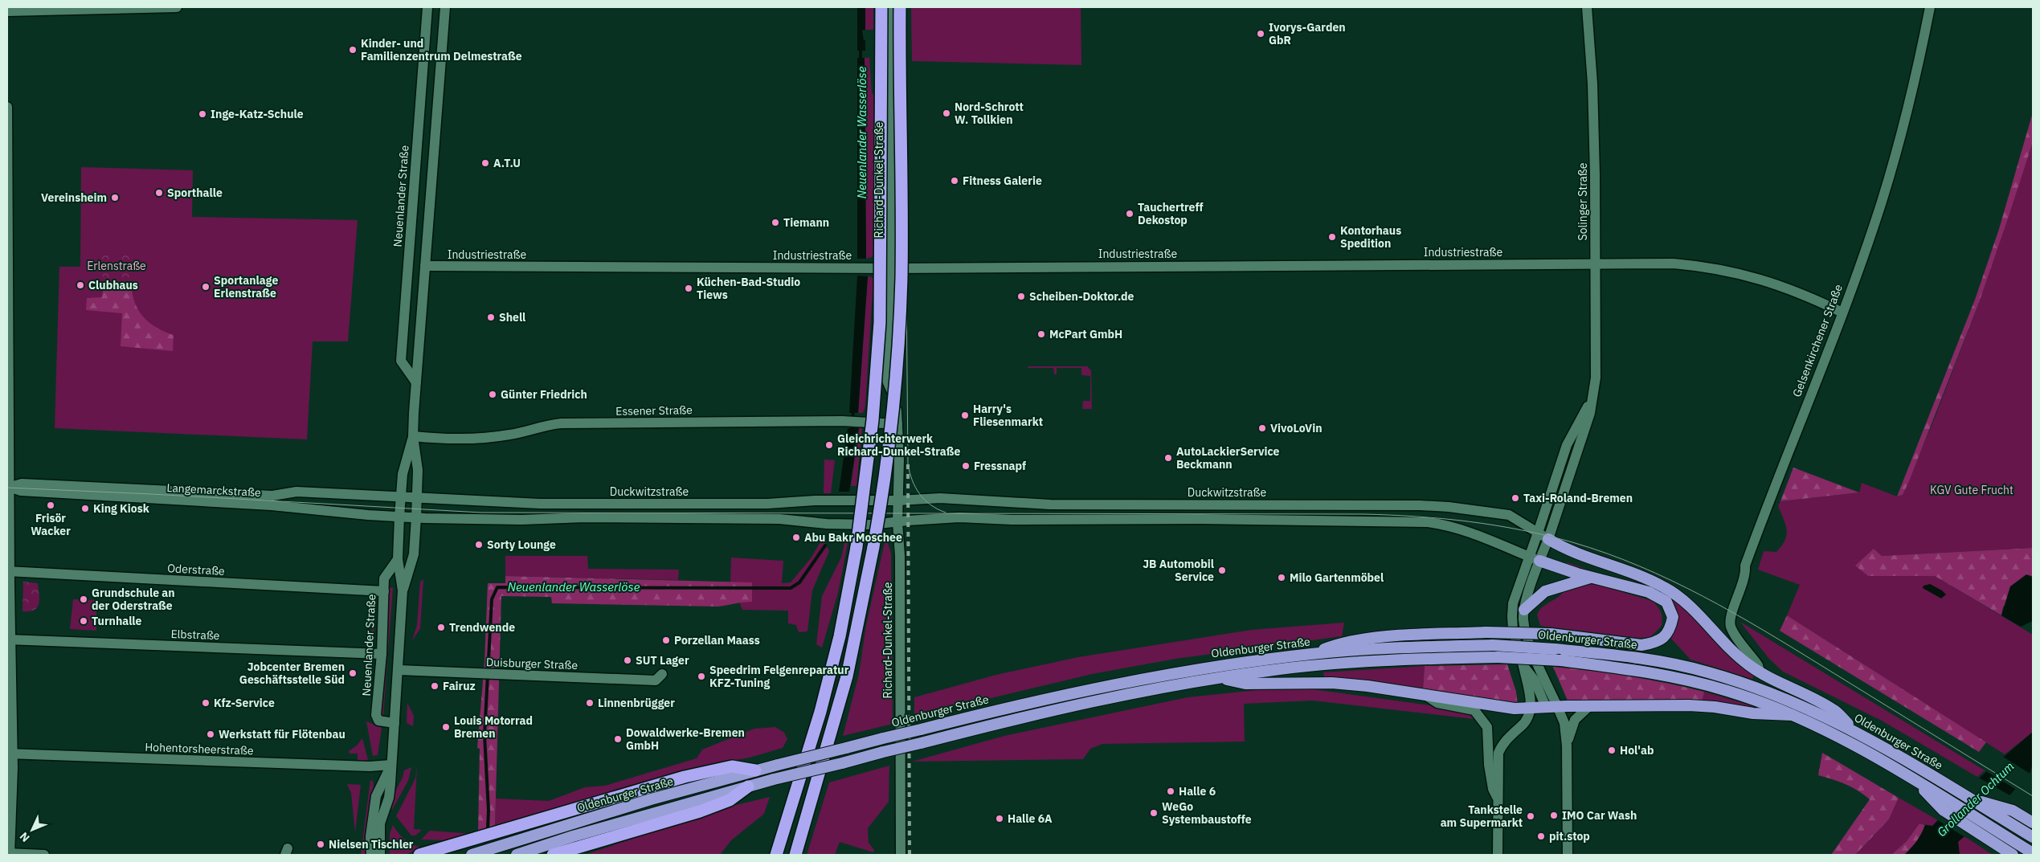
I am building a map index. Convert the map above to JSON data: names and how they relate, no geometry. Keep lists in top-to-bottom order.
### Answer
{
  "streets": {
    "highway": ["Oldenburger Straße"],
    "street": [
      "Richard-Dunkel-Straße",
      "Neuenlander Straße",
      "Solinger Straße",
      "Industriestraße",
      "Gelsenkirchener Straße",
      "Essener Straße",
      "Langemarckstraße",
      "Duckwitzstraße",
      "Oderstraße",
      "Elbstraße",
      "Duisburger Straße",
      "Hohentorsheerstraße"
    ]
  },
  "crossings": [
    ["Richard-Dunkel-Straße", "Industriestraße"],
    ["Richard-Dunkel-Straße", "Essener Straße"],
    ["Richard-Dunkel-Straße", "Duckwitzstraße"],
    ["Neuenlander Straße", "Oderstraße"],
    ["Neuenlander Straße", "Elbstraße"],
    ["Solinger Straße", "Industriestraße"],
    ["Solinger Straße", "Duckwitzstraße"],
    ["Industriestraße", "Gelsenkirchener Straße"],
    ["Langemarckstraße", "Duckwitzstraße"]
  ],
  "water": ["Neuenlander Wasserlöse", "Grollander Ochtum"],
  "parks": ["Erlenstraße", "KGV Gute Frucht"],
  "places": [
    "Ivorys-Garden GbR",
    "Kinder- und Familienzentrum Delmestraße",
    "Nord-Schrott W. Tollkien",
    "Inge-Katz-Schule",
    "A.T.U",
    "Fitness Galerie",
    "Sporthalle",
    "Vereinsheim",
    "Tauchertreff Dekostop",
    "Tiemann",
    "Kontorhaus Spedition",
    "Clubhaus",
    "Sportanlage Erlenstraße",
    "Küchen-Bad-Studio Tiews",
    "Scheiben-Doktor.de",
    "Shell",
    "McPart GmbH",
    "Günter Friedrich",
    "Harry's Fliesenmarkt",
    "VivoLoVin",
    "Gleichrichterwerk Richard-Dunkel-Straße",
    "AutoLackierService Beckmann",
    "Fressnapf",
    "Taxi-Roland-Bremen",
    "Frisör Wacker",
    "King Kiosk",
    "Abu Bakr Moschee",
    "Sorty Lounge",
    "JB Automobil Service",
    "Milo Gartenmöbel",
    "Grundschule an der Oderstraße",
    "Turnhalle",
    "Trendwende",
    "Porzellan Maass",
    "SUT Lager",
    "Jobcenter Bremen Geschäftsstelle Süd",
    "Speedrim Felgenreparatur KFZ-Tuning",
    "Fairuz",
    "Kfz-Service",
    "Linnenbrügger",
    "Louis Motorrad Bremen",
    "Werkstatt für Flötenbau",
    "Dowaldwerke-Bremen GmbH",
    "Hol'ab",
    "Halle 6",
    "WeGo Systembaustoffe",
    "IMO Car Wash",
    "Tankstelle am Supermarkt",
    "Halle 6A",
    "pit.stop",
    "Nielsen Tischler"
  ],
  "north": "bottom left"
}
